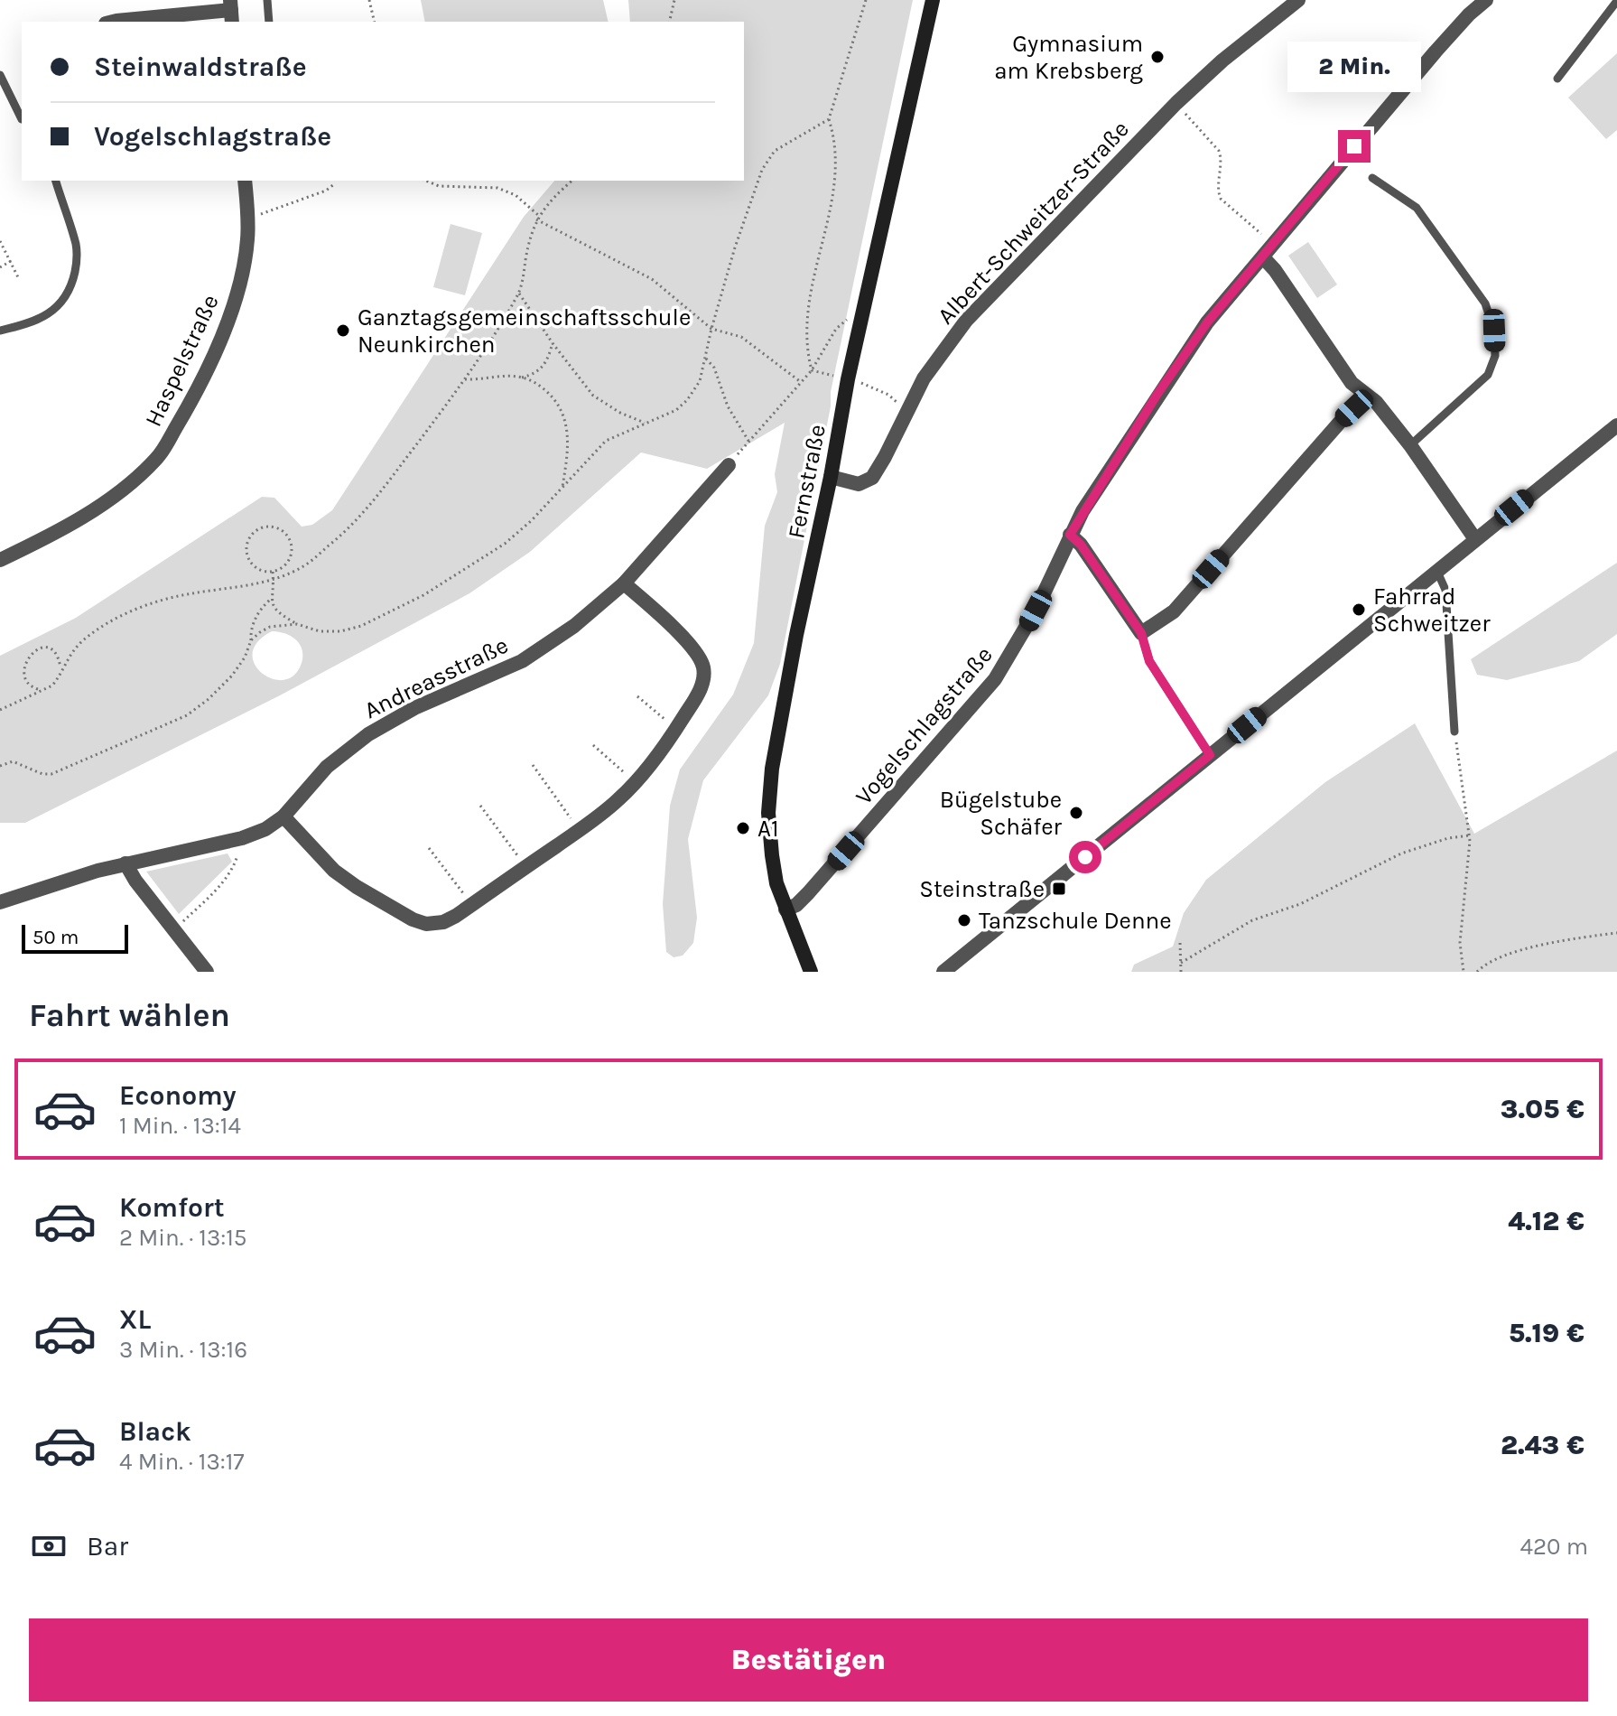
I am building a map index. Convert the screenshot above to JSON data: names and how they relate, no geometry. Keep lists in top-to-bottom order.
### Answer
{
  "streets": {
    "main road": ["Fernstraße"],
    "street": [
      "Albert-Schweitzer-Straße",
      "Haspelstraße",
      "Andreasstraße",
      "Vogelschlagstraße"
    ]
  },
  "crossings": [
    ["Albert-Schweitzer-Straße", "Fernstraße"],
    ["Fernstraße", "Vogelschlagstraße"]
  ],
  "places": {
    "other": [
      "Gymnasium am Krebsberg",
      "Ganztagsgemeinschaftsschule Neunkirchen",
      "Fahrrad Schweitzer",
      "Bügelstube Schäfer",
      "A1",
      "Tanzschule Denne"
    ],
    "transit": ["Steinstraße"]
  },
  "scale_bar": "50 m",
  "page": {
    "banner": ["Steinwaldstraße", "Vogelschlagstraße"],
    "bubble": "2 Min.",
    "scale": "50 m",
    "heading": "Fahrt wählen",
    "list": [
      {
        "name": "Economy",
        "note": "1 Min. · 13:14",
        "value": "3.05 €"
      },
      {
        "name": "Komfort",
        "note": "2 Min. · 13:15",
        "value": "4.12 €"
      },
      {
        "name": "XL",
        "note": "3 Min. · 13:16",
        "value": "5.19 €"
      },
      {
        "name": "Black",
        "note": "4 Min. · 13:17",
        "value": "2.43 €"
      }
    ],
    "pay": ["Bar", "420 m"],
    "buttons": "Bestätigen"
  }
}
